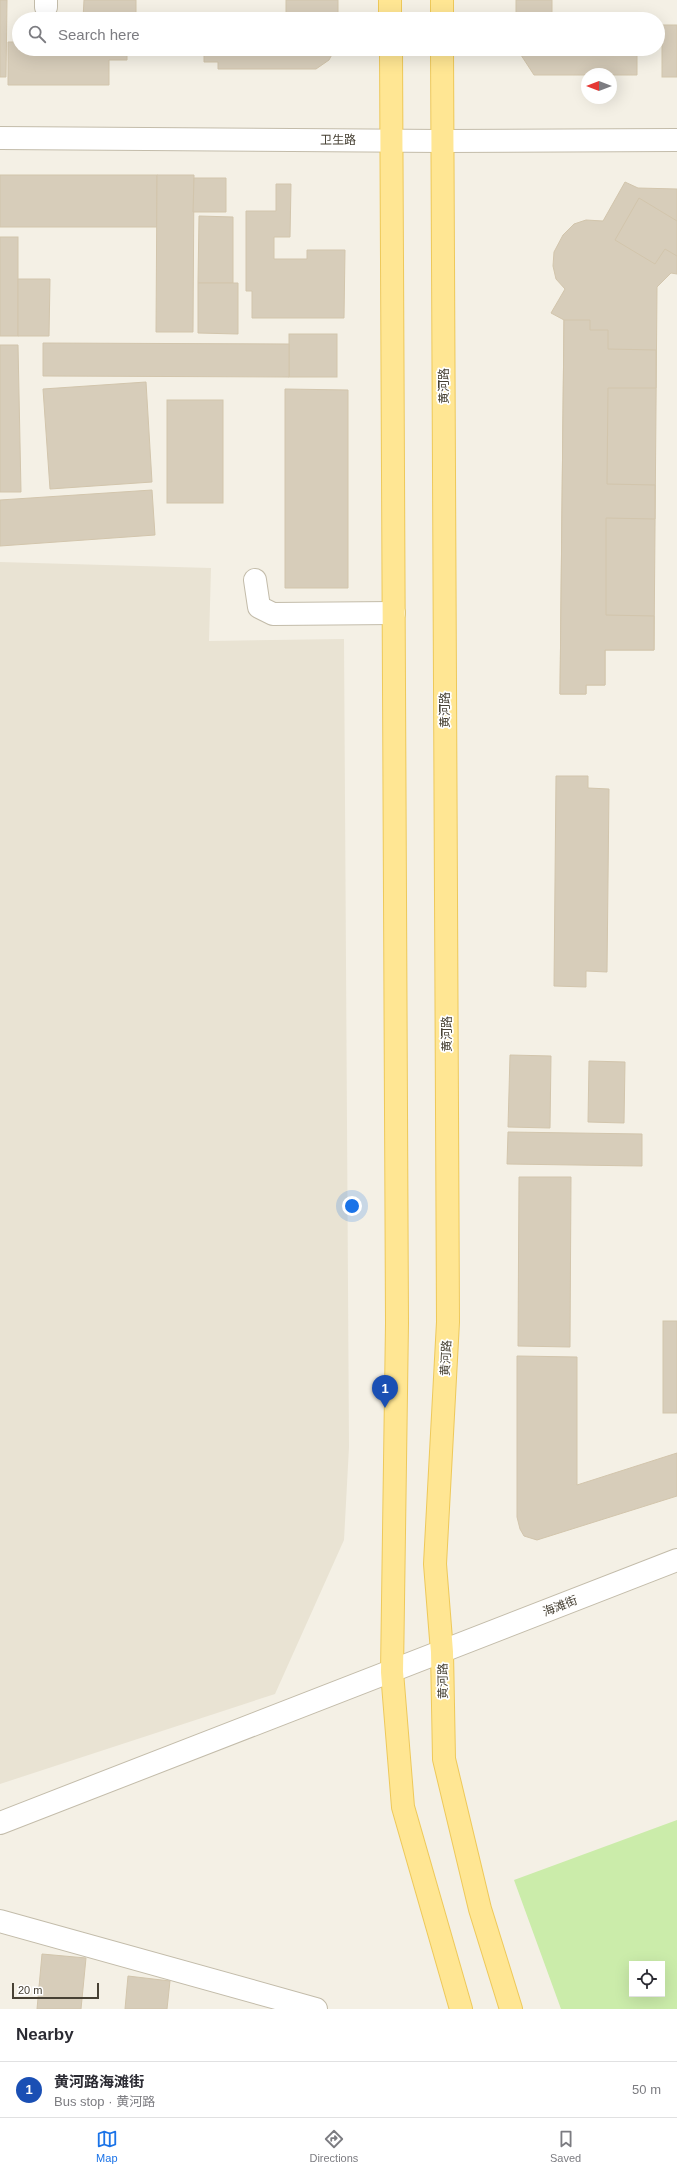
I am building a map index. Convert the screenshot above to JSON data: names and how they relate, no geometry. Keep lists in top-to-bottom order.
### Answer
{
  "streets": {
    "main road": ["黄河路"],
    "street": ["卫生路", "海滩街"]
  },
  "crossings": [
    ["卫生路", "黄河路"],
    ["黄河路", "海滩街"]
  ],
  "scale_bar": "20 m",
  "north": "left",
  "page": {
    "search": "Search here",
    "pins": "1",
    "scale": "20 m",
    "heading": "Nearby",
    "list": [
      {
        "mark": "1",
        "name": "黄河路海滩街",
        "note": "Bus stop · 黄河路",
        "value": "50 m"
      }
    ],
    "nav": ["Map", "Directions", "Saved"]
  }
}
